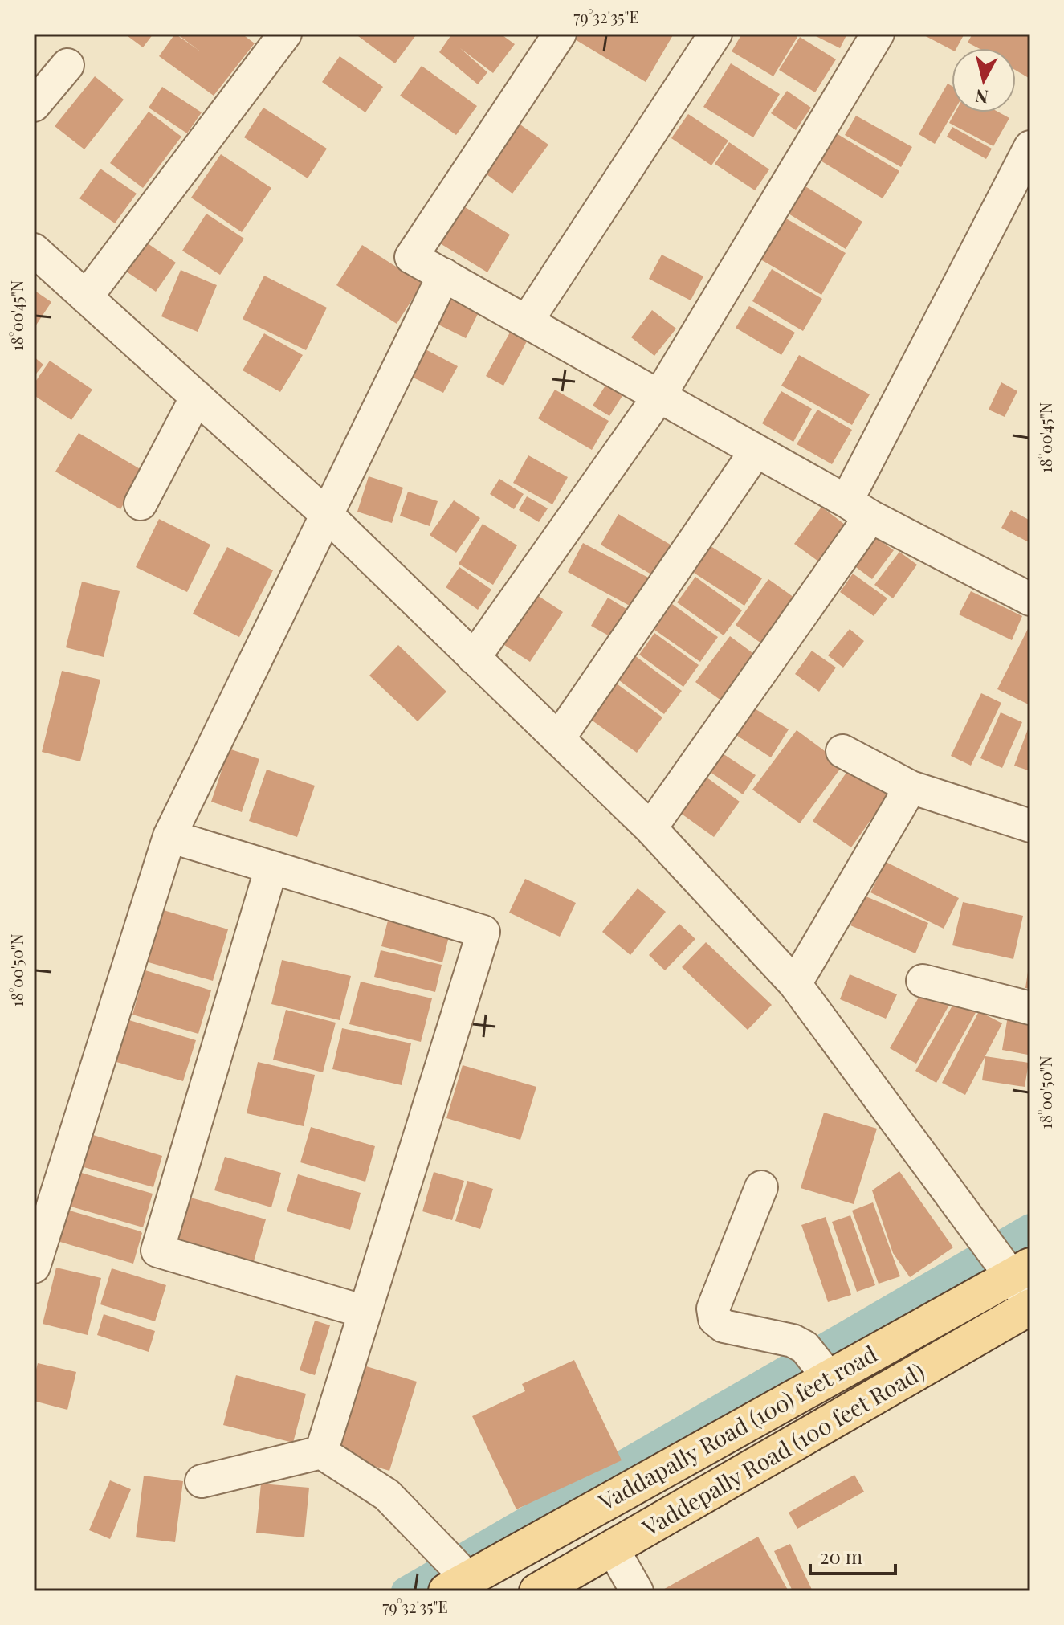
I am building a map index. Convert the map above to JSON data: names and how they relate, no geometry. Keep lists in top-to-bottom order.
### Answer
{
  "streets": {
    "main road": ["Vaddapally Road (100) feet road", "Vaddepally Road (100 feet Road)"]
  },
  "crossings": [
    ["Vaddapally Road (100) feet road", "Vaddepally Road (100 feet Road)"]
  ],
  "scale_bar": "20 m",
  "north": "bottom",
  "coordinates": ["79°32'35\"E", "18°00'45\"N", "18°00'50\"N"]
}
